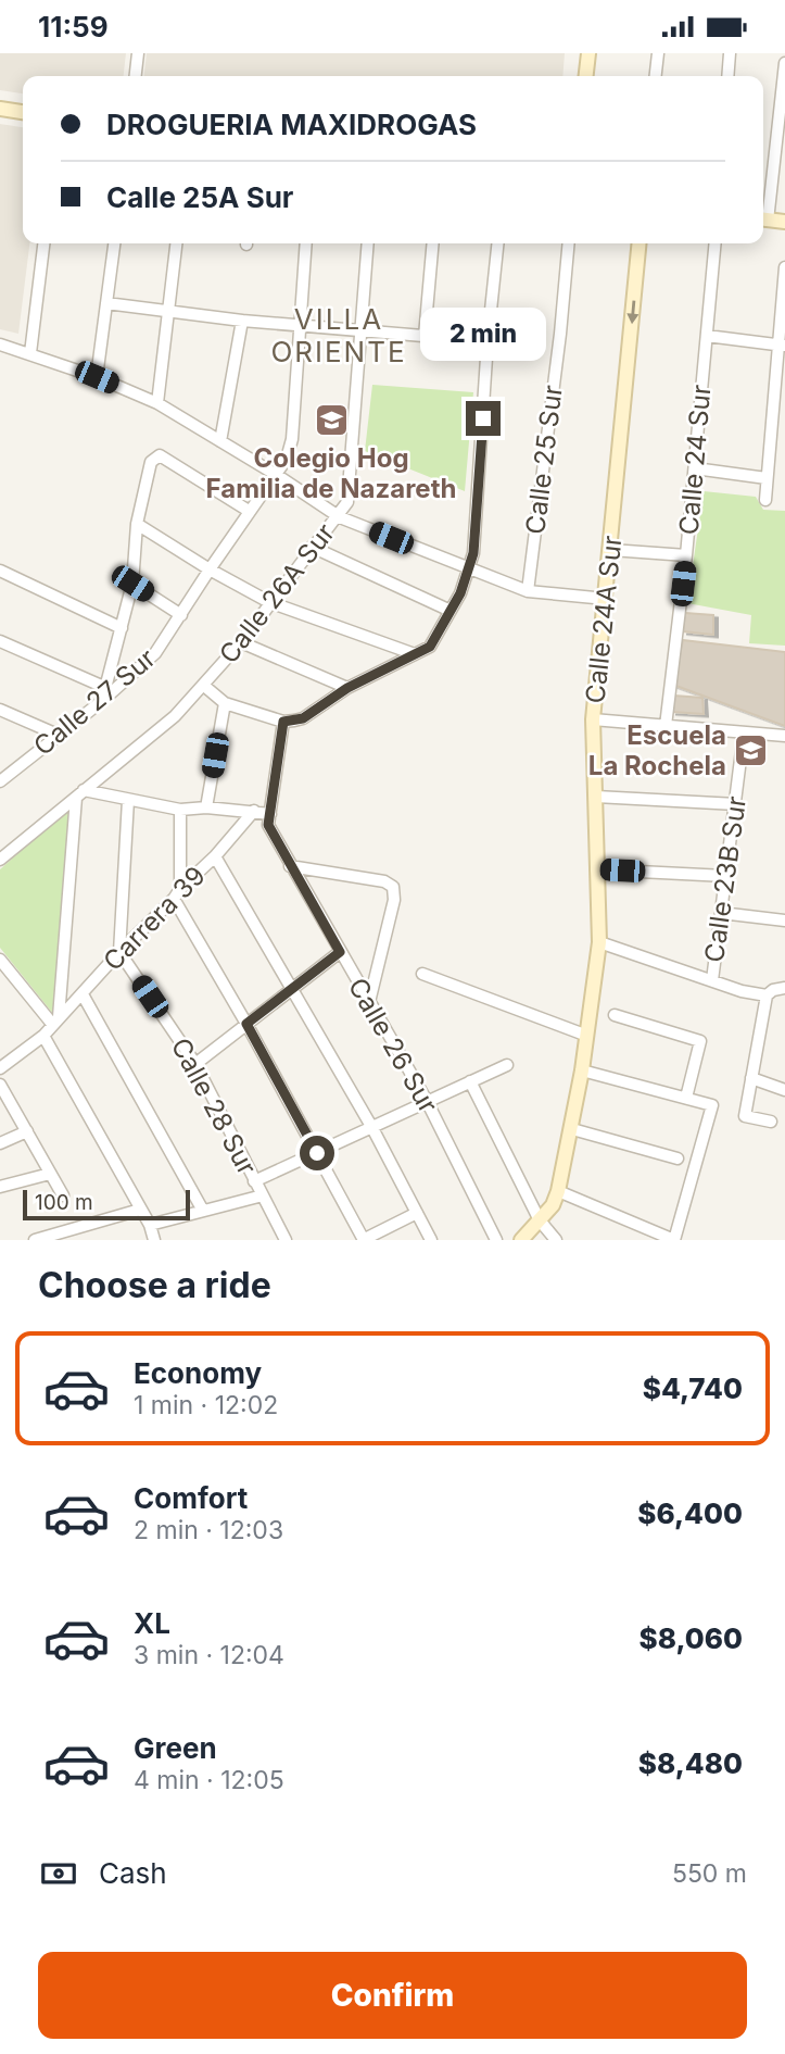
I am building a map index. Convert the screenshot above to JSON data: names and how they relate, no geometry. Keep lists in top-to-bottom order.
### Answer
{
  "streets": {
    "street": [
      "Calle 25 Sur",
      "Calle 24 Sur",
      "Calle 26A Sur",
      "Calle 24A Sur",
      "Calle 27 Sur",
      "Calle 23B Sur",
      "Carrera 39",
      "Calle 26 Sur",
      "Calle 28 Sur"
    ]
  },
  "crossings": [
    ["Carrera 39", "Calle 28 Sur"]
  ],
  "districts": ["VILLA ORIENTE"],
  "places": {
    "school or university": ["Colegio Hog Familia de Nazareth", "Escuela La Rochela"]
  },
  "scale_bar": "100 m",
  "page": {
    "status": "11:59",
    "banner": ["DROGUERIA MAXIDROGAS", "Calle 25A Sur"],
    "bubble": "2 min",
    "scale": "100 m",
    "heading": "Choose a ride",
    "list": [
      {
        "name": "Economy",
        "note": "1 min · 12:02",
        "value": "$4,740"
      },
      {
        "name": "Comfort",
        "note": "2 min · 12:03",
        "value": "$6,400"
      },
      {
        "name": "XL",
        "note": "3 min · 12:04",
        "value": "$8,060"
      },
      {
        "name": "Green",
        "note": "4 min · 12:05",
        "value": "$8,480"
      }
    ],
    "pay": ["Cash", "550 m"],
    "buttons": "Confirm"
  }
}
